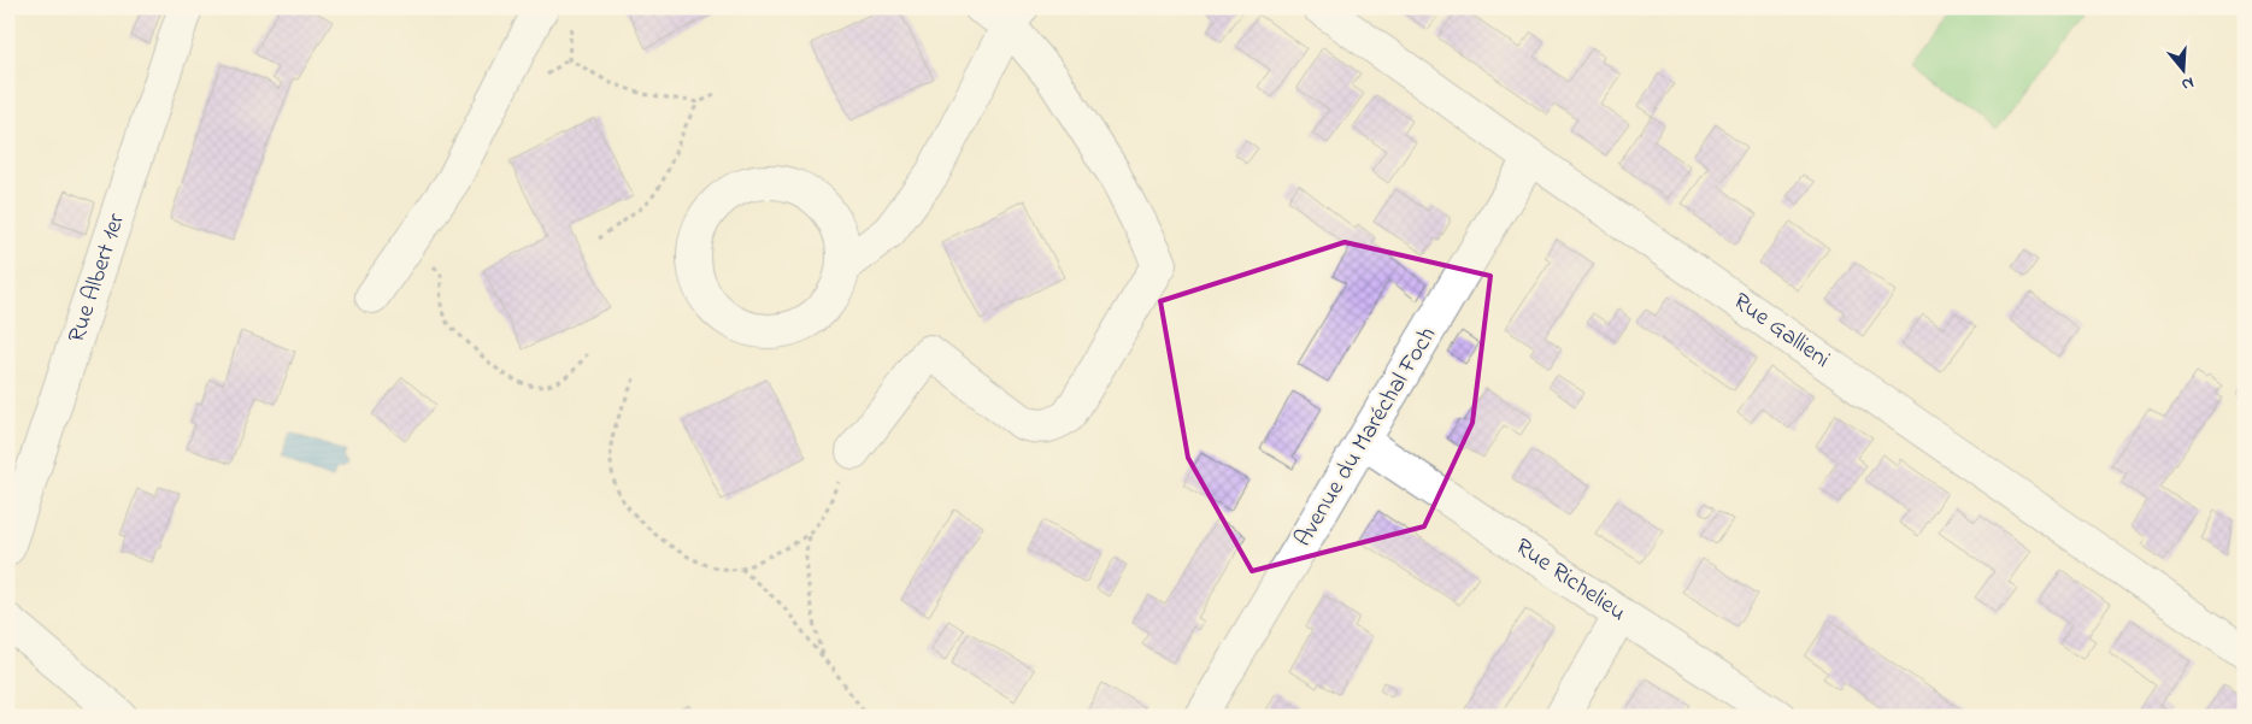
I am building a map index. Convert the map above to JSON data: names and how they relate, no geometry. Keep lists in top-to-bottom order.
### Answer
{
  "streets": {
    "street": [
      "Rue Albert 1er",
      "Rue Gallieni",
      "Avenue du Maréchal Foch",
      "Rue Richelieu"
    ]
  },
  "crossings": [
    ["Rue Gallieni", "Avenue du Maréchal Foch"],
    ["Avenue du Maréchal Foch", "Rue Richelieu"]
  ],
  "north": "bottom"
}
